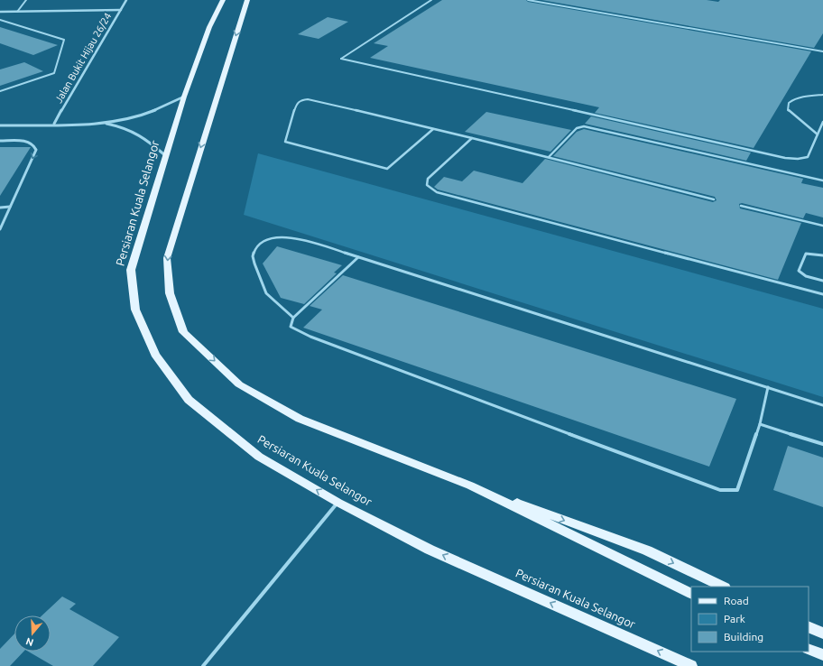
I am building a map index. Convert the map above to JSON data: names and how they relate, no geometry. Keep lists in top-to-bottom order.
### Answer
{
  "streets": {
    "main road": ["Persiaran Kuala Selangor"],
    "street": ["Jalan Bukit Hijau 26/24"]
  },
  "legend": ["Road", "Park", "Building"],
  "north": "bottom"
}
